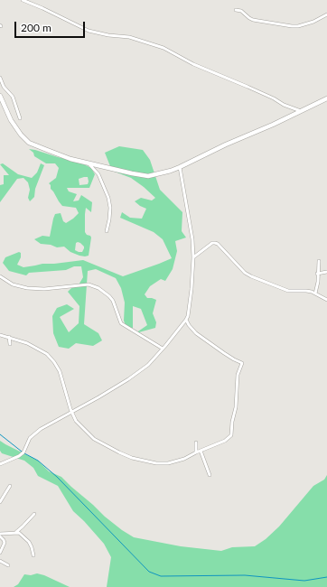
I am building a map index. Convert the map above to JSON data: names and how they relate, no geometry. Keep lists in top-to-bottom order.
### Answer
{
  "scale_bar": "200 m"
}
